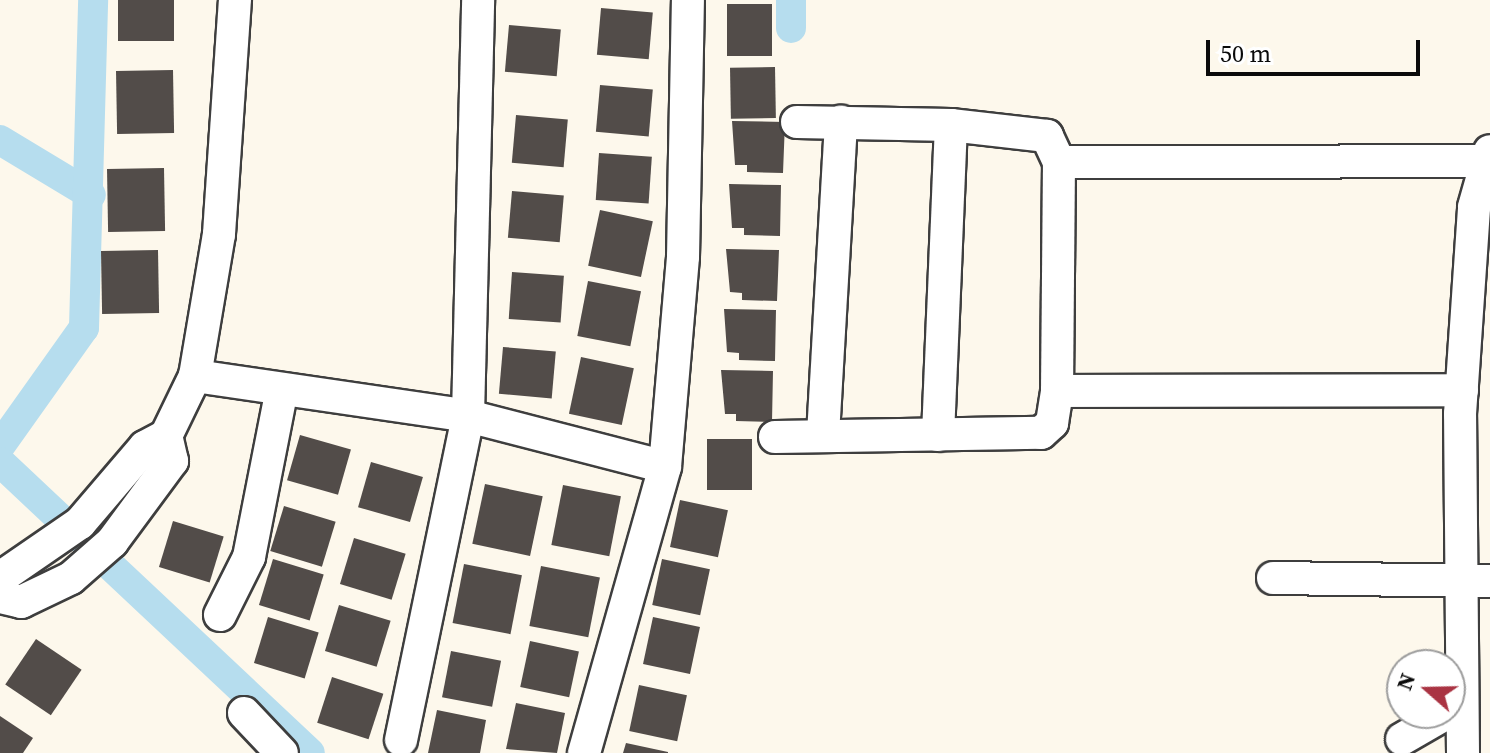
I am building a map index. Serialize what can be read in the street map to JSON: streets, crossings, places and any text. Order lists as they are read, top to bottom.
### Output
{
  "scale_bar": "50 m",
  "north": "left"
}
